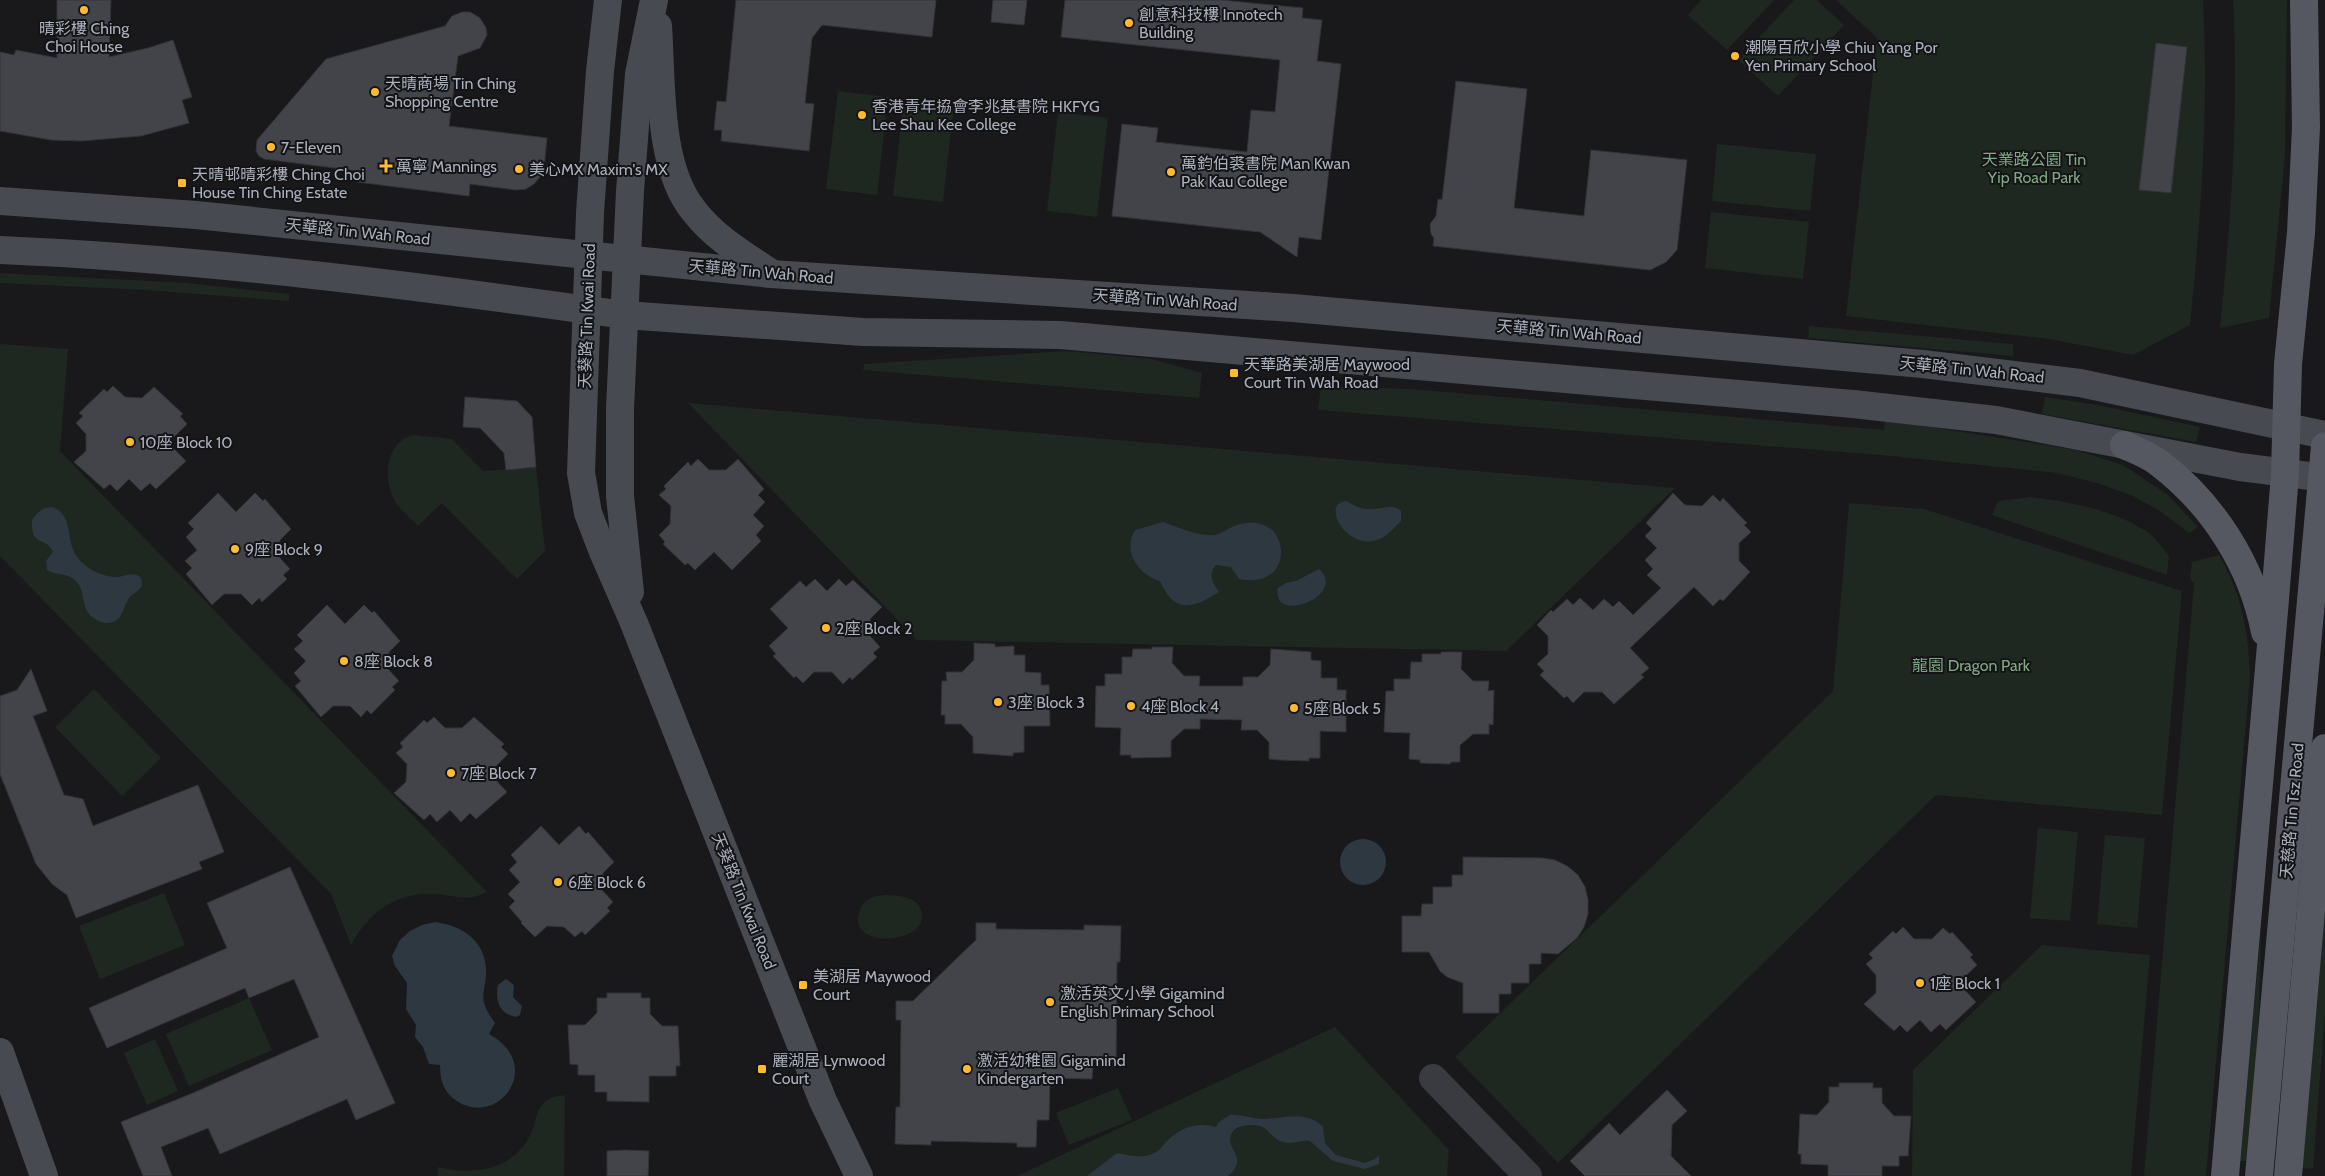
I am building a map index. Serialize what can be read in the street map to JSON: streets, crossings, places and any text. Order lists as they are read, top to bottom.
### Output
{
  "streets": {
    "main road": ["天華路 Tin Wah Road", "天葵路 Tin Kwai Road", "天慈路 Tin Tsz Road"]
  },
  "crossings": [
    ["天華路 Tin Wah Road", "天葵路 Tin Kwai Road"]
  ],
  "parks": ["天業路公園 Tin Yip Road Park", "龍園 Dragon Park"],
  "places": {
    "other": [
      "晴彩樓 Ching Choi House",
      "創意科技樓 Innotech Building",
      "潮陽百欣小學 Chiu Yang Por Yen Primary School",
      "天晴商場 Tin Ching Shopping Centre",
      "香港青年拹會李兆基書院 HKFYG Lee Shau Kee College",
      "7-Eleven",
      "美心MX Maxim's MX",
      "萬鈞伯裘書院 Man Kwan Pak Kau College",
      "10座 Block 10",
      "9座 Block 9",
      "2座 Block 2",
      "8座 Block 8",
      "3座 Block 3",
      "4座 Block 4",
      "5座 Block 5",
      "7座 Block 7",
      "6座 Block 6",
      "1座 Block 1",
      "激活英文小學 Gigamind English Primary School",
      "激活幼稚園 Gigamind Kindergarten"
    ],
    "health": ["萬寧 Mannings"],
    "transit": [
      "天晴邨晴彩樓 Ching Choi House Tin Ching Estate",
      "天華路美湖居 Maywood Court Tin Wah Road",
      "美湖居 Maywood Court",
      "麗湖居 Lynwood Court"
    ]
  }
}
